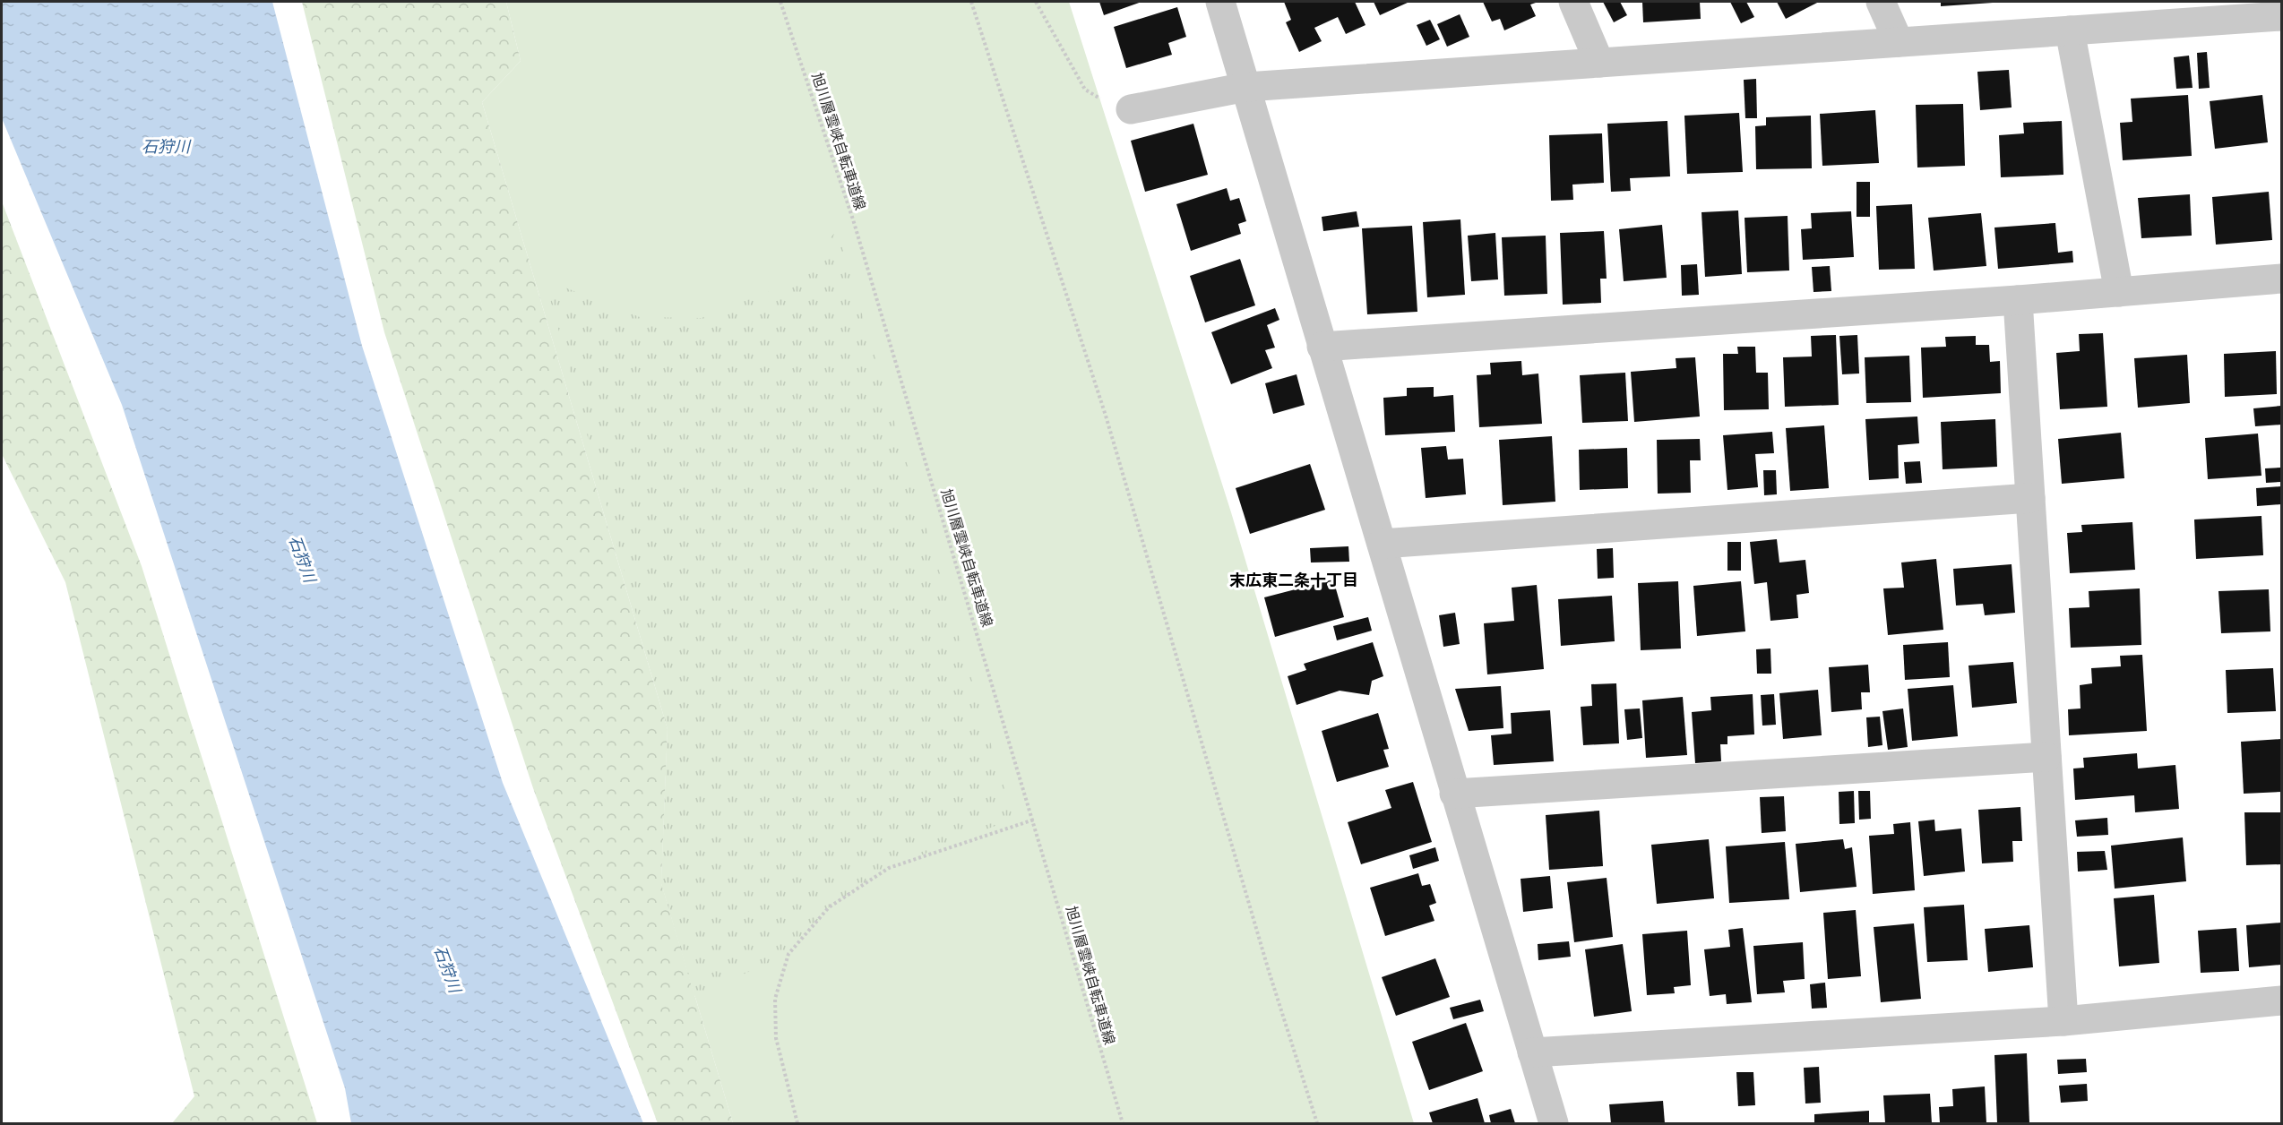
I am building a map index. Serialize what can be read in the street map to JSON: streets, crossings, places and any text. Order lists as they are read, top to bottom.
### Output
{
  "streets": {
    "path": ["旭川層雲峡自転車道線"]
  },
  "districts": ["末広東二条十丁目"],
  "water": ["石狩川"]
}
